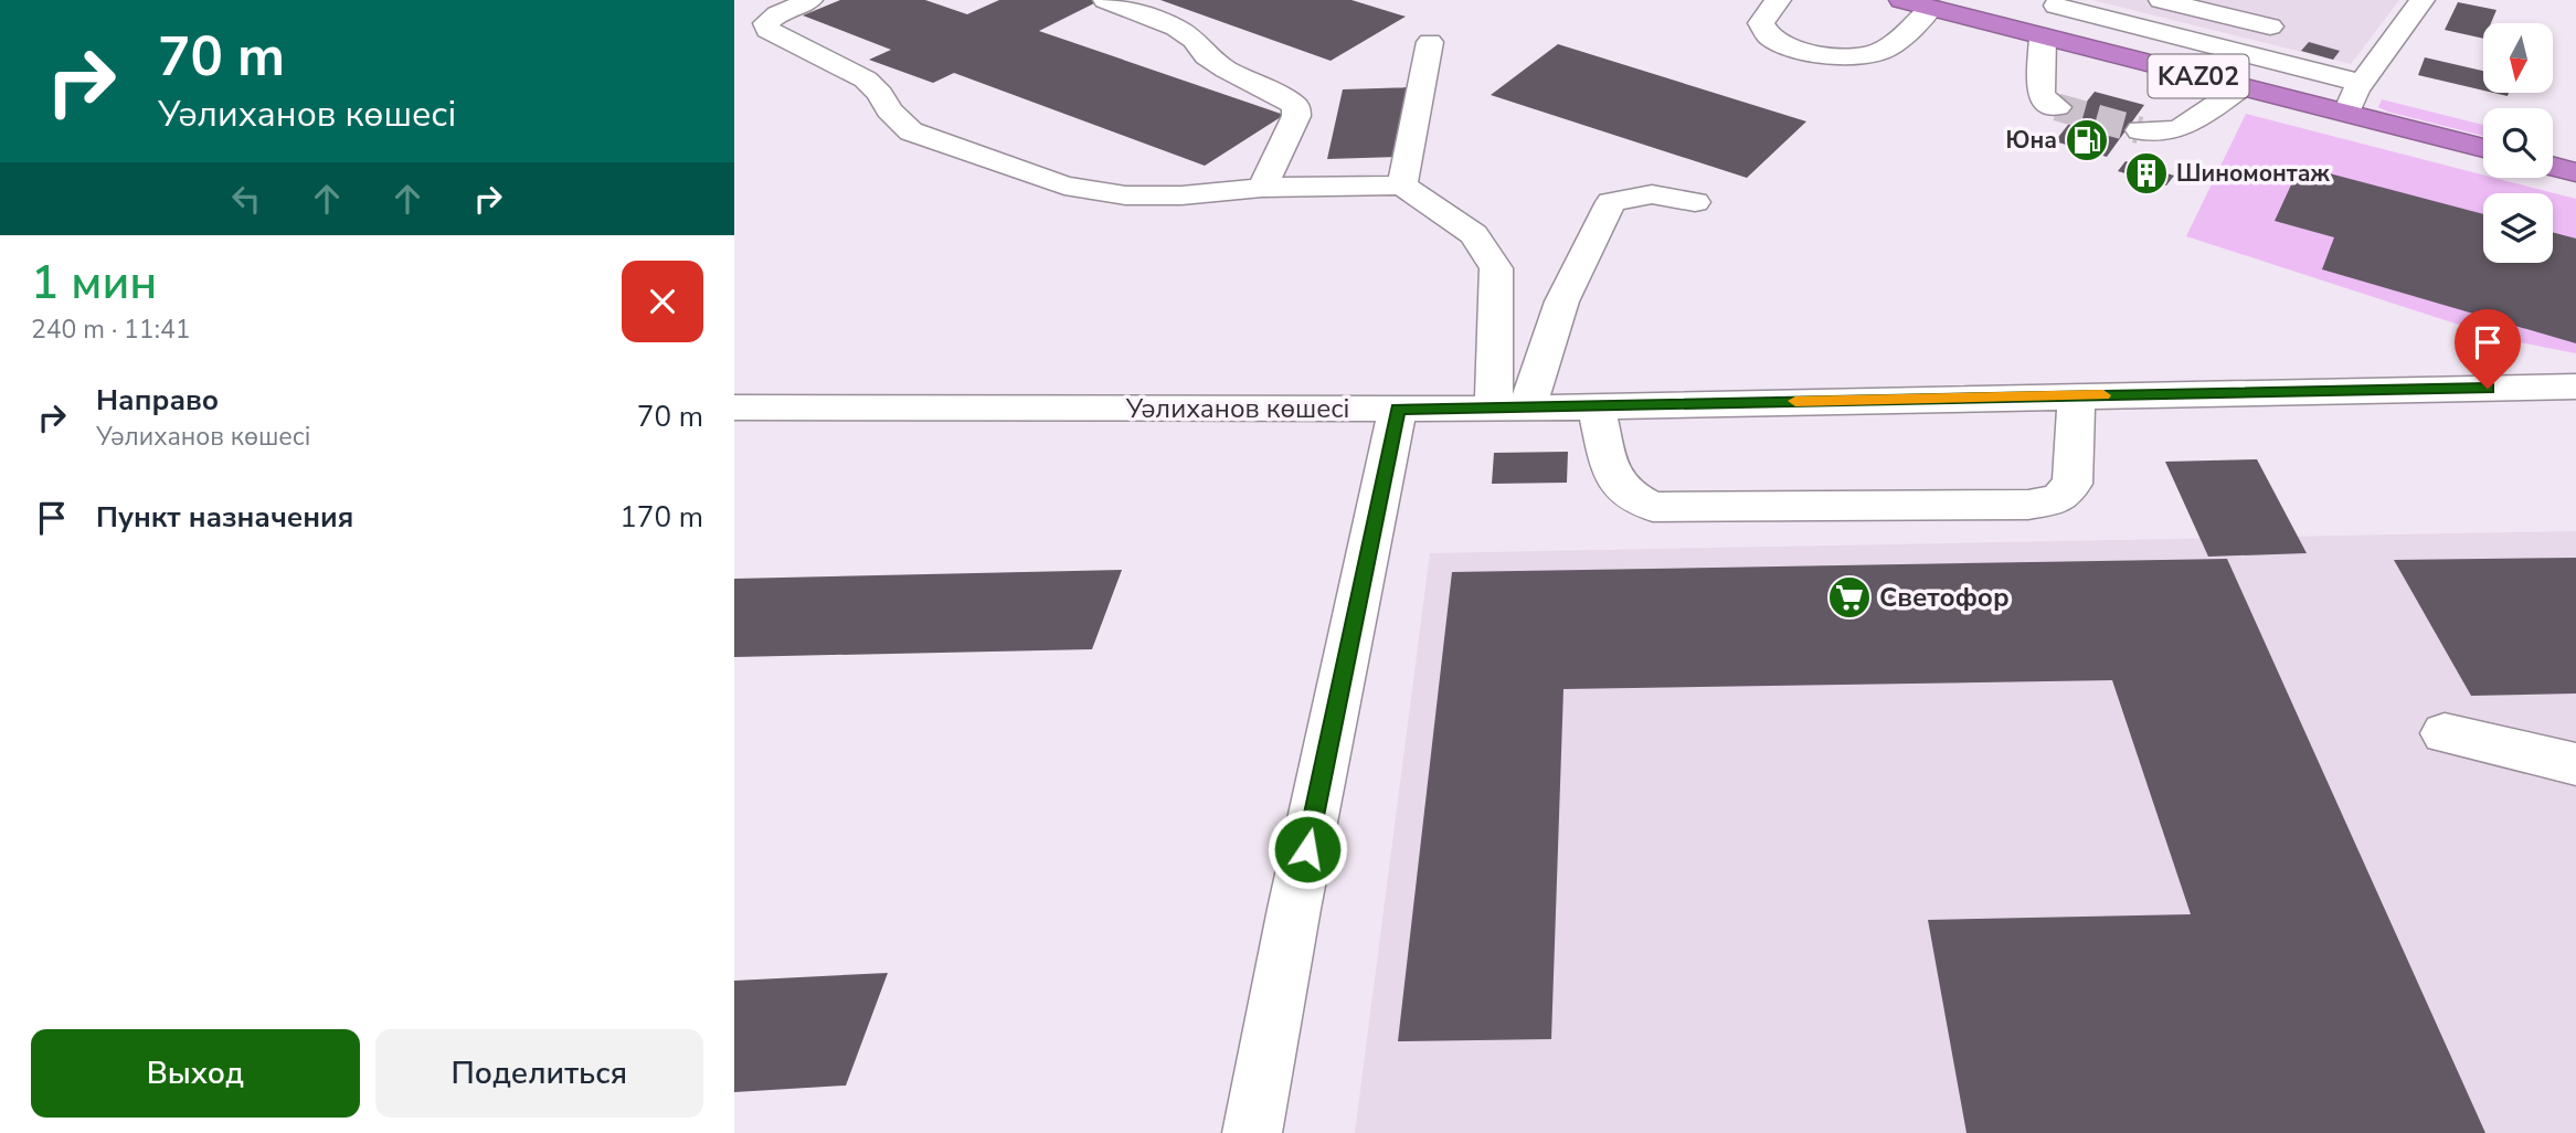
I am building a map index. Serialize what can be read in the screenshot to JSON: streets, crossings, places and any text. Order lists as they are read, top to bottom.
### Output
{
  "streets": {
    "highway": ["KАZ02"],
    "street": ["Уәлиханов көшесі"]
  },
  "places": {
    "fuel station": ["Юна"],
    "building": ["Шиномонтаж"],
    "supermarket": ["Светофор"]
  },
  "north": "bottom",
  "page": {
    "turn": ["70 m", "Уәлиханов көшесі"],
    "heading": ["1 мин", "240 m · 11:41"],
    "list": [
      {
        "name": "Направо",
        "note": "Уәлиханов көшесі",
        "value": "70 m"
      },
      {
        "name": "Пункт назначения",
        "value": "170 m"
      }
    ],
    "buttons": ["Выход", "Поделиться"]
  }
}
